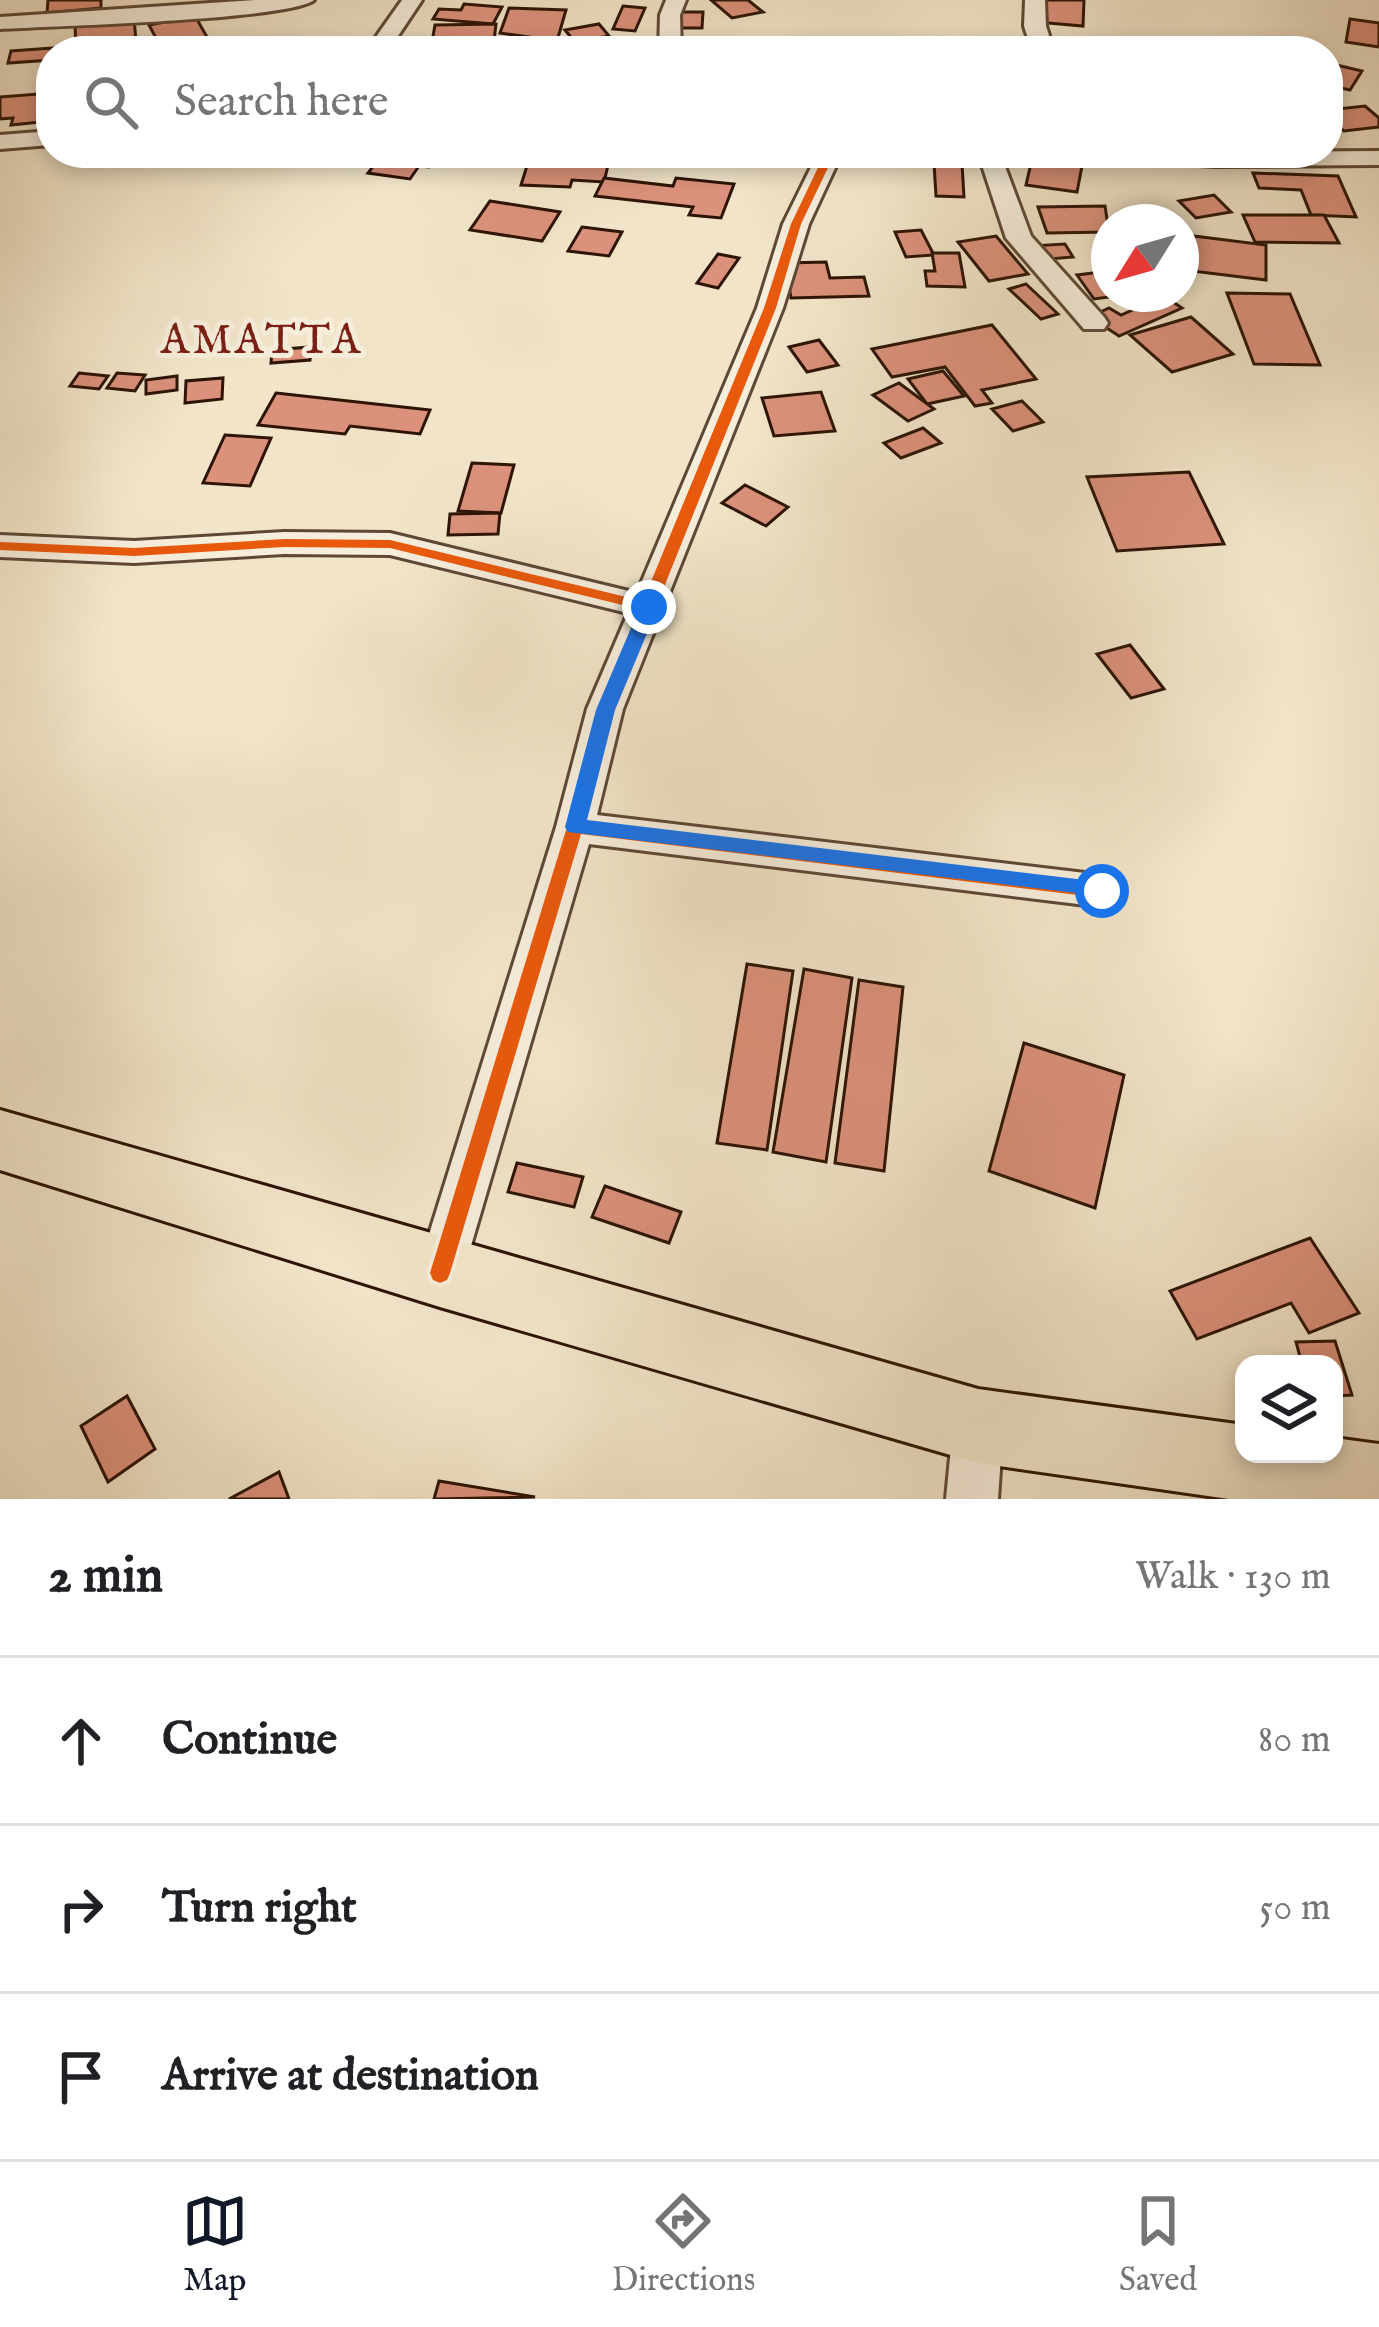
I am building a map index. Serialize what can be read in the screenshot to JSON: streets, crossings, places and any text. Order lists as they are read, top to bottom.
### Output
{
  "districts": ["AMATTA"],
  "north": "bottom left",
  "page": {
    "search": "Search here",
    "heading": ["2 min", "Walk · 130 m"],
    "list": [
      ["Continue", "80 m"],
      ["Turn right", "50 m"],
      "Arrive at destination"
    ],
    "nav": ["Map", "Directions", "Saved"]
  }
}
